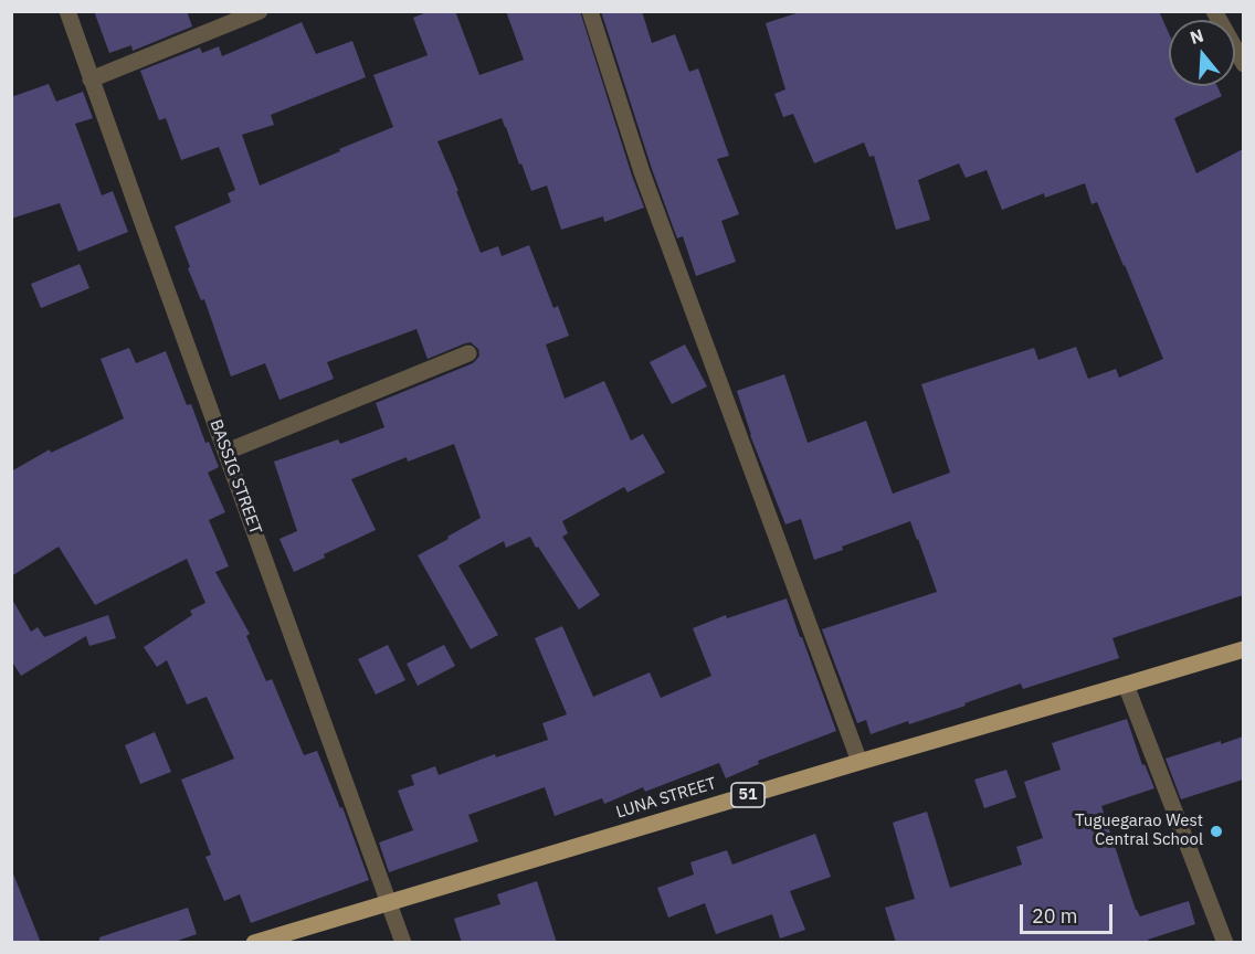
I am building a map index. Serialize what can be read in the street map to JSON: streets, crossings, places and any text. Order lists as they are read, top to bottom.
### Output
{
  "streets": {
    "main road": ["51", "LUNA STREET"],
    "street": ["BASSIG STREET"]
  },
  "crossings": [
    ["BASSIG STREET", "LUNA STREET"]
  ],
  "places": ["Tuguegarao West Central School"],
  "scale_bar": "20 m",
  "north": "top"
}
